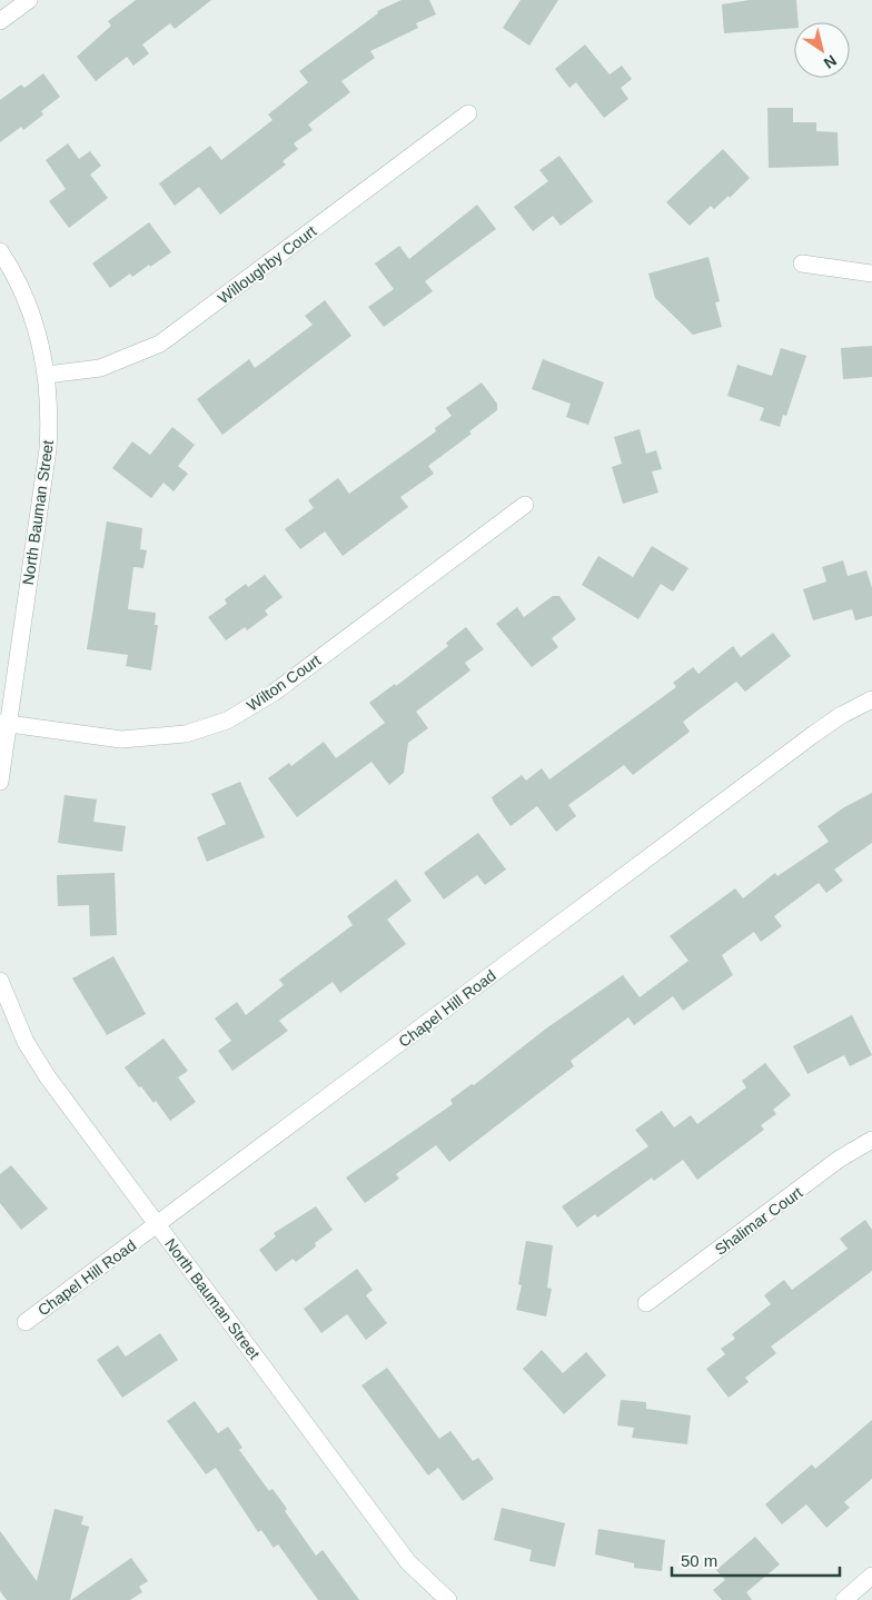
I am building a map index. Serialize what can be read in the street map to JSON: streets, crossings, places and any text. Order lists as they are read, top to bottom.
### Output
{
  "streets": {
    "street": [
      "Willoughby Court",
      "North Bauman Street",
      "Wilton Court",
      "Chapel Hill Road",
      "Shalimar Court"
    ]
  },
  "crossings": [
    ["Willoughby Court", "North Bauman Street"],
    ["North Bauman Street", "Wilton Court"],
    ["North Bauman Street", "Chapel Hill Road"]
  ],
  "scale_bar": "50 m",
  "north": "bottom right"
}
